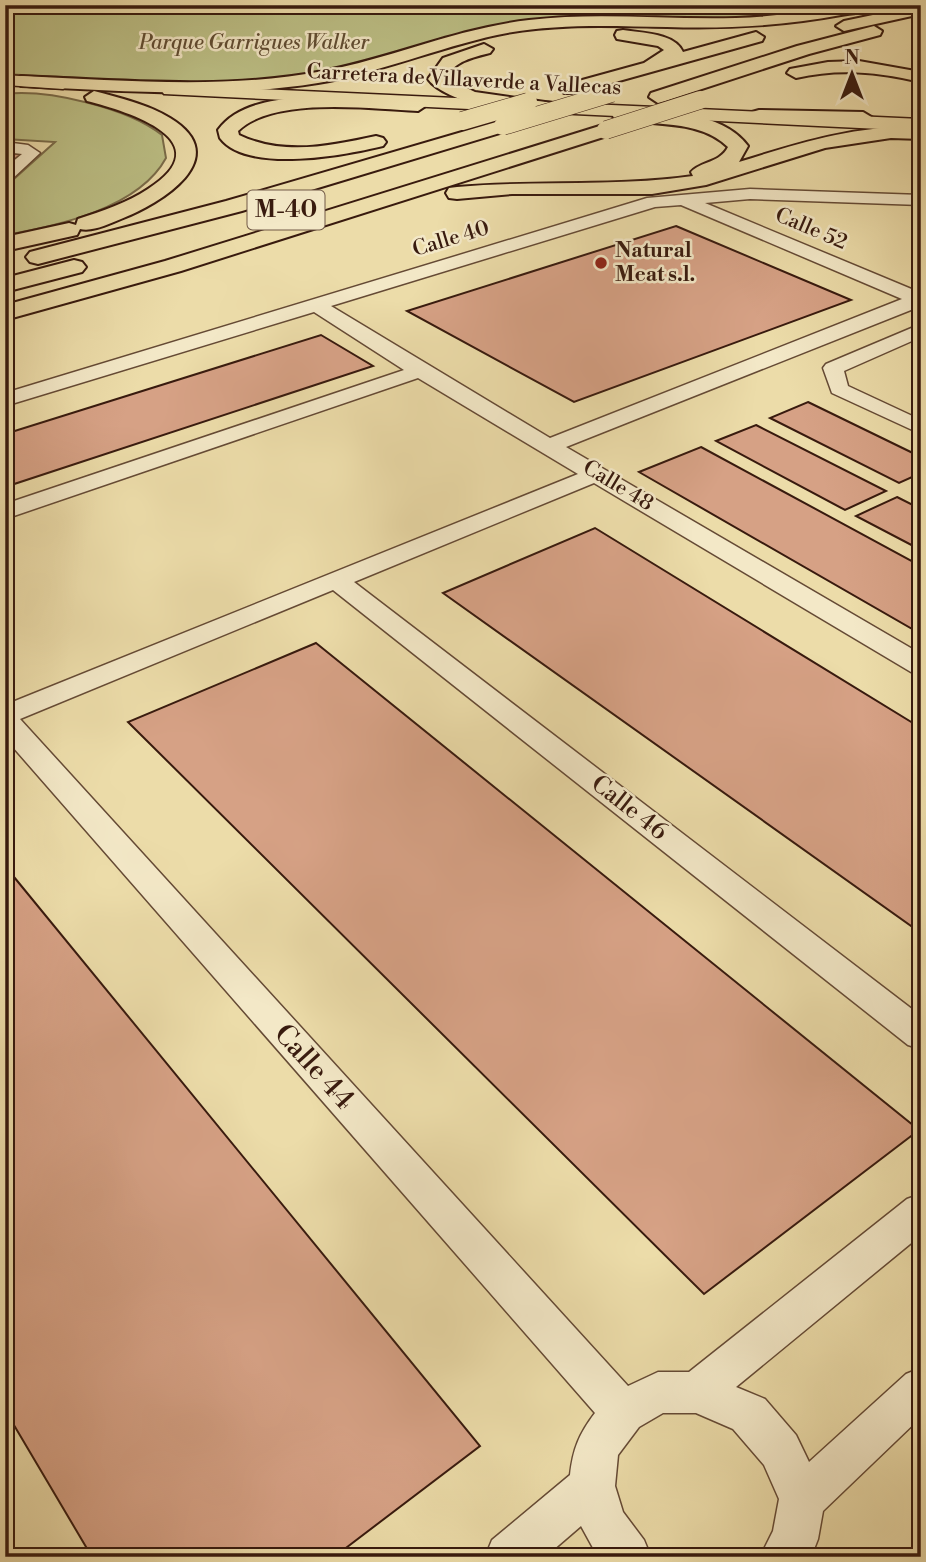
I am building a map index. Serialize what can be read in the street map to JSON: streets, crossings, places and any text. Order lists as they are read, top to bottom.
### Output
{
  "streets": {
    "highway": ["M-40"],
    "main road": ["Carretera de Villaverde a Vallecas"],
    "street": [
      "Calle 52",
      "Calle 40",
      "Calle 48",
      "Calle 46",
      "Calle 44"
    ]
  },
  "crossings": [
    ["Calle 52", "Calle 40"],
    ["Calle 40", "Calle 48"]
  ],
  "parks": ["Parque Garrigues Walker"],
  "places": ["Natural Meat s.l."],
  "north": "top"
}
